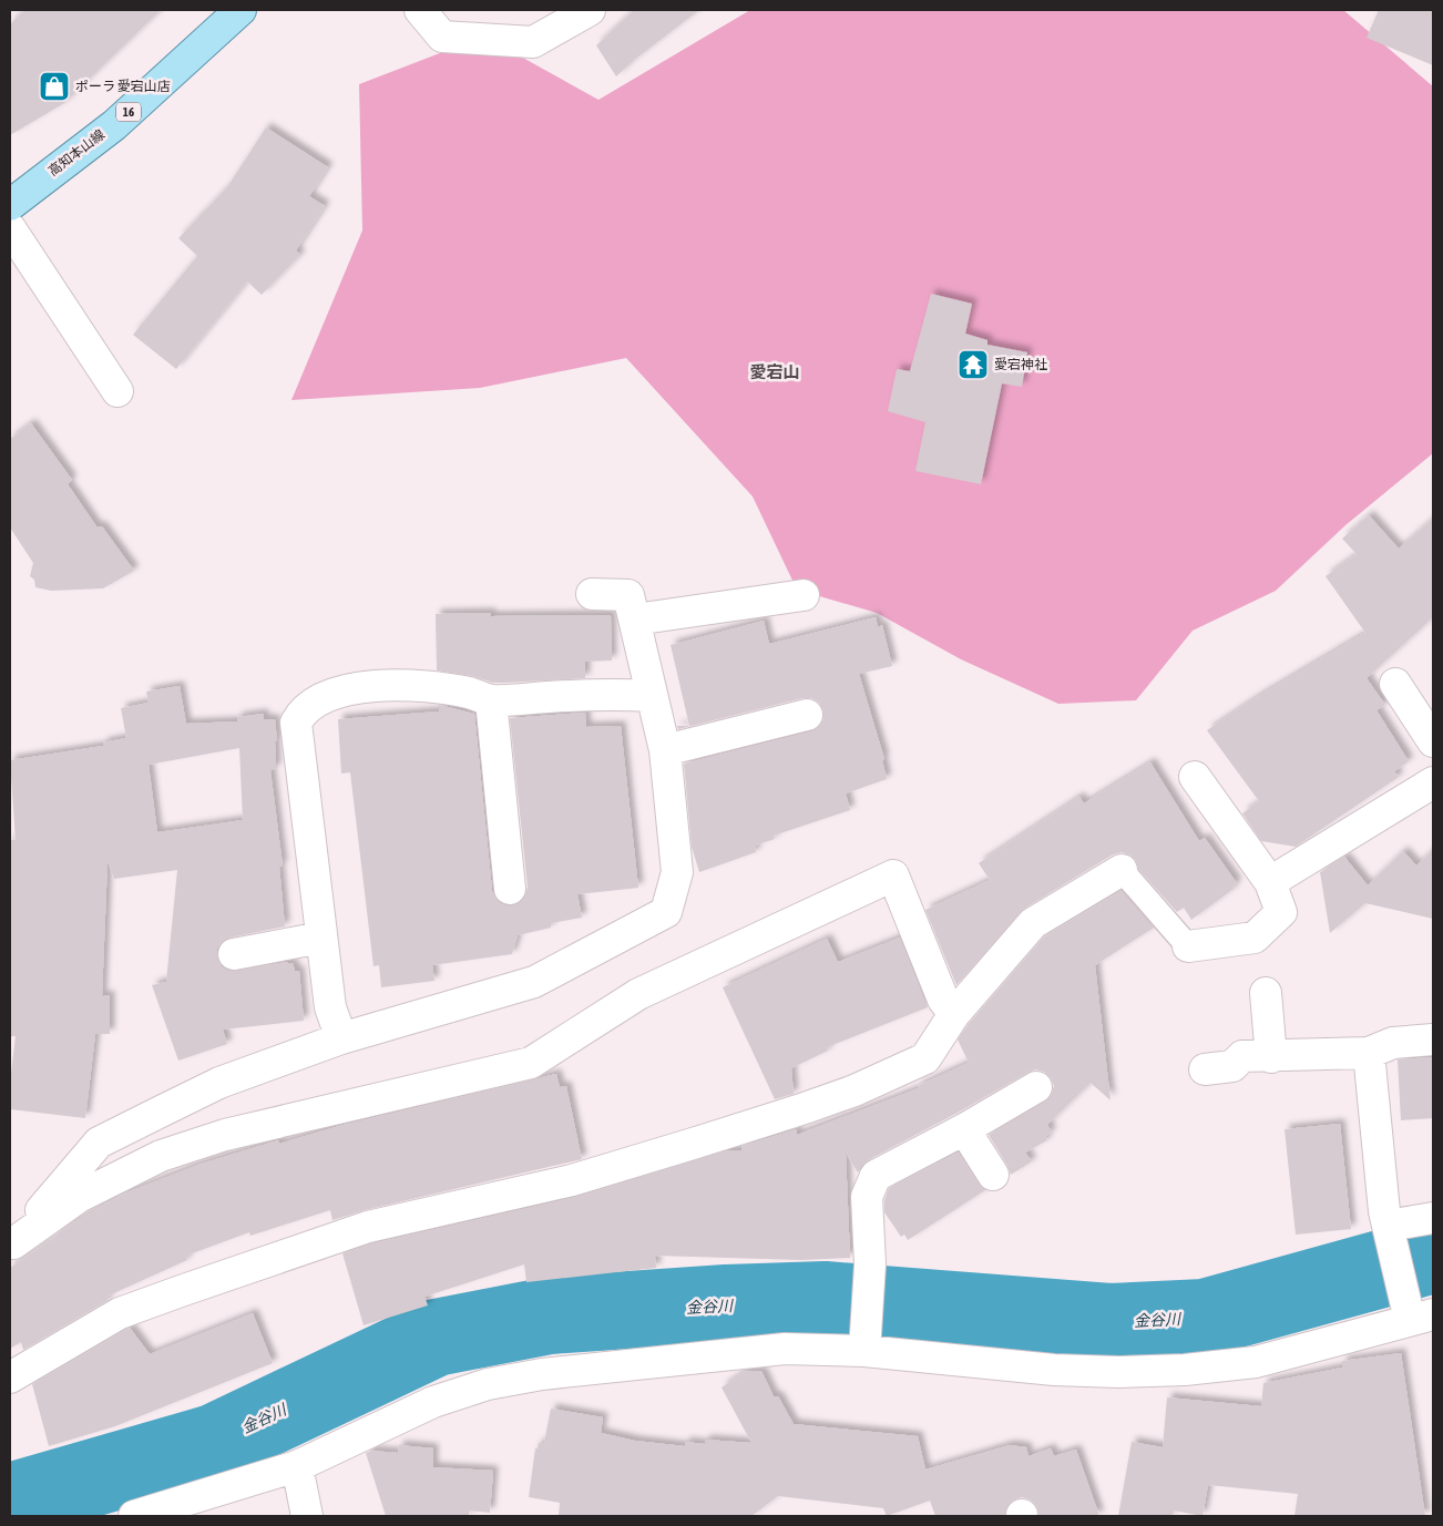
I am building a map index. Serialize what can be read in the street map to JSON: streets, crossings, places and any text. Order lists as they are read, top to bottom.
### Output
{
  "streets": {
    "main road": ["16", "高知本山線"]
  },
  "districts": ["愛宕山"],
  "water": ["金谷川"],
  "places": {
    "shop": ["ポーラ 愛宕山店"],
    "temple": ["愛宕神社"]
  }
}
